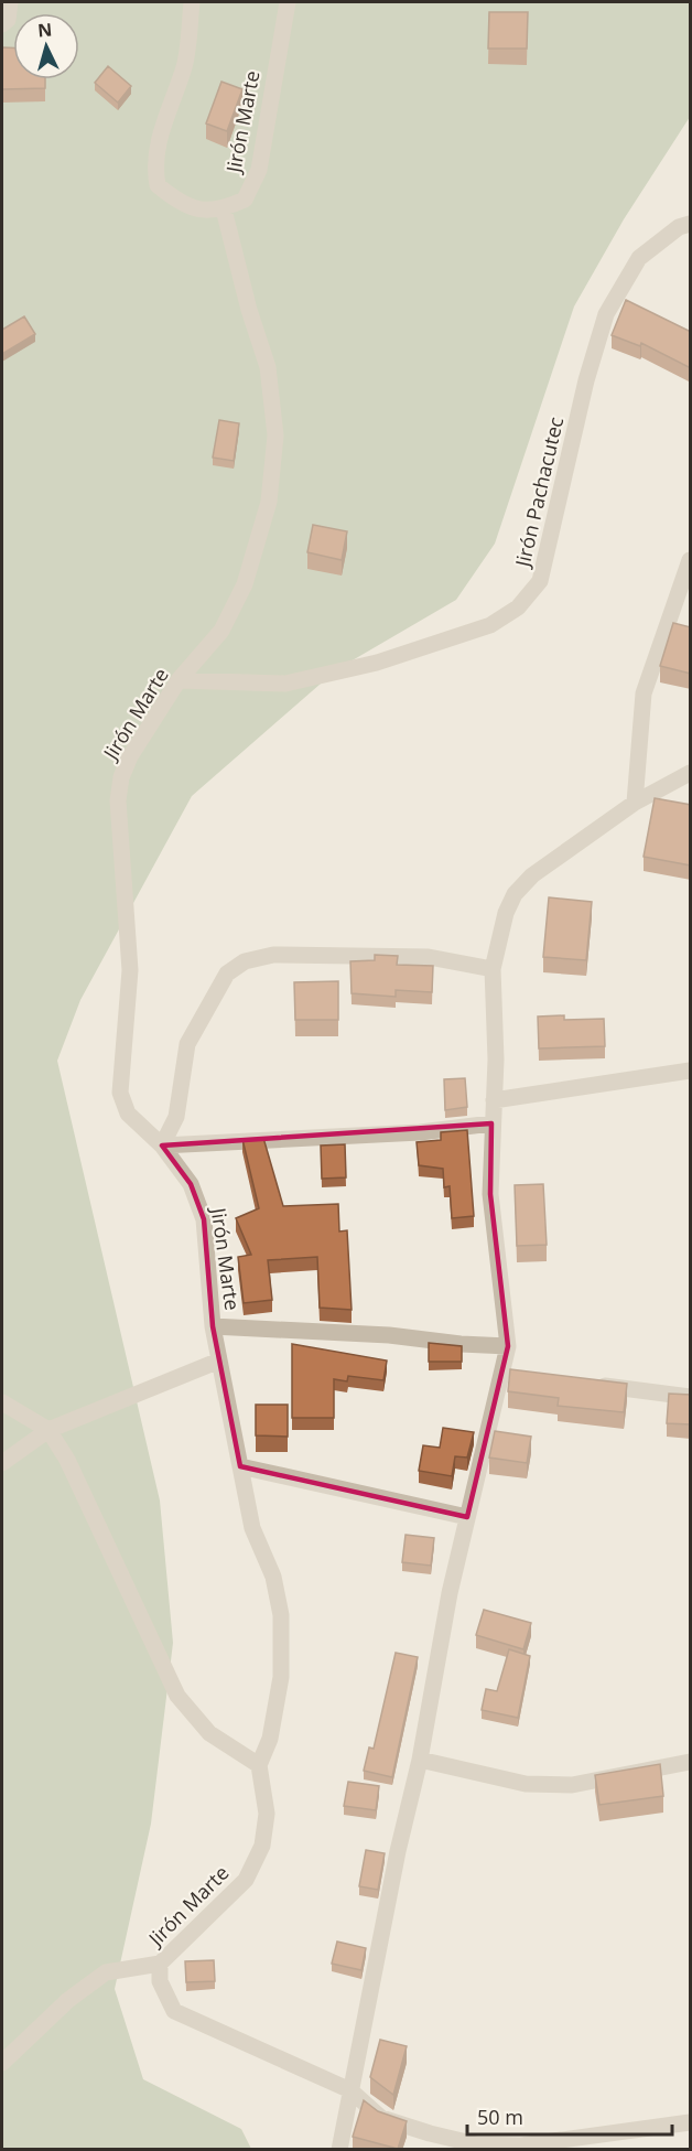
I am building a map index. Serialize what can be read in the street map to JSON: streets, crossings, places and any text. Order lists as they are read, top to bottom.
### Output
{
  "streets": {
    "street": ["Jirón Marte", "Jirón Pachacutec"]
  },
  "crossings": [
    ["Jirón Marte", "Jirón Pachacutec"]
  ],
  "scale_bar": "50 m",
  "north": "top"
}
